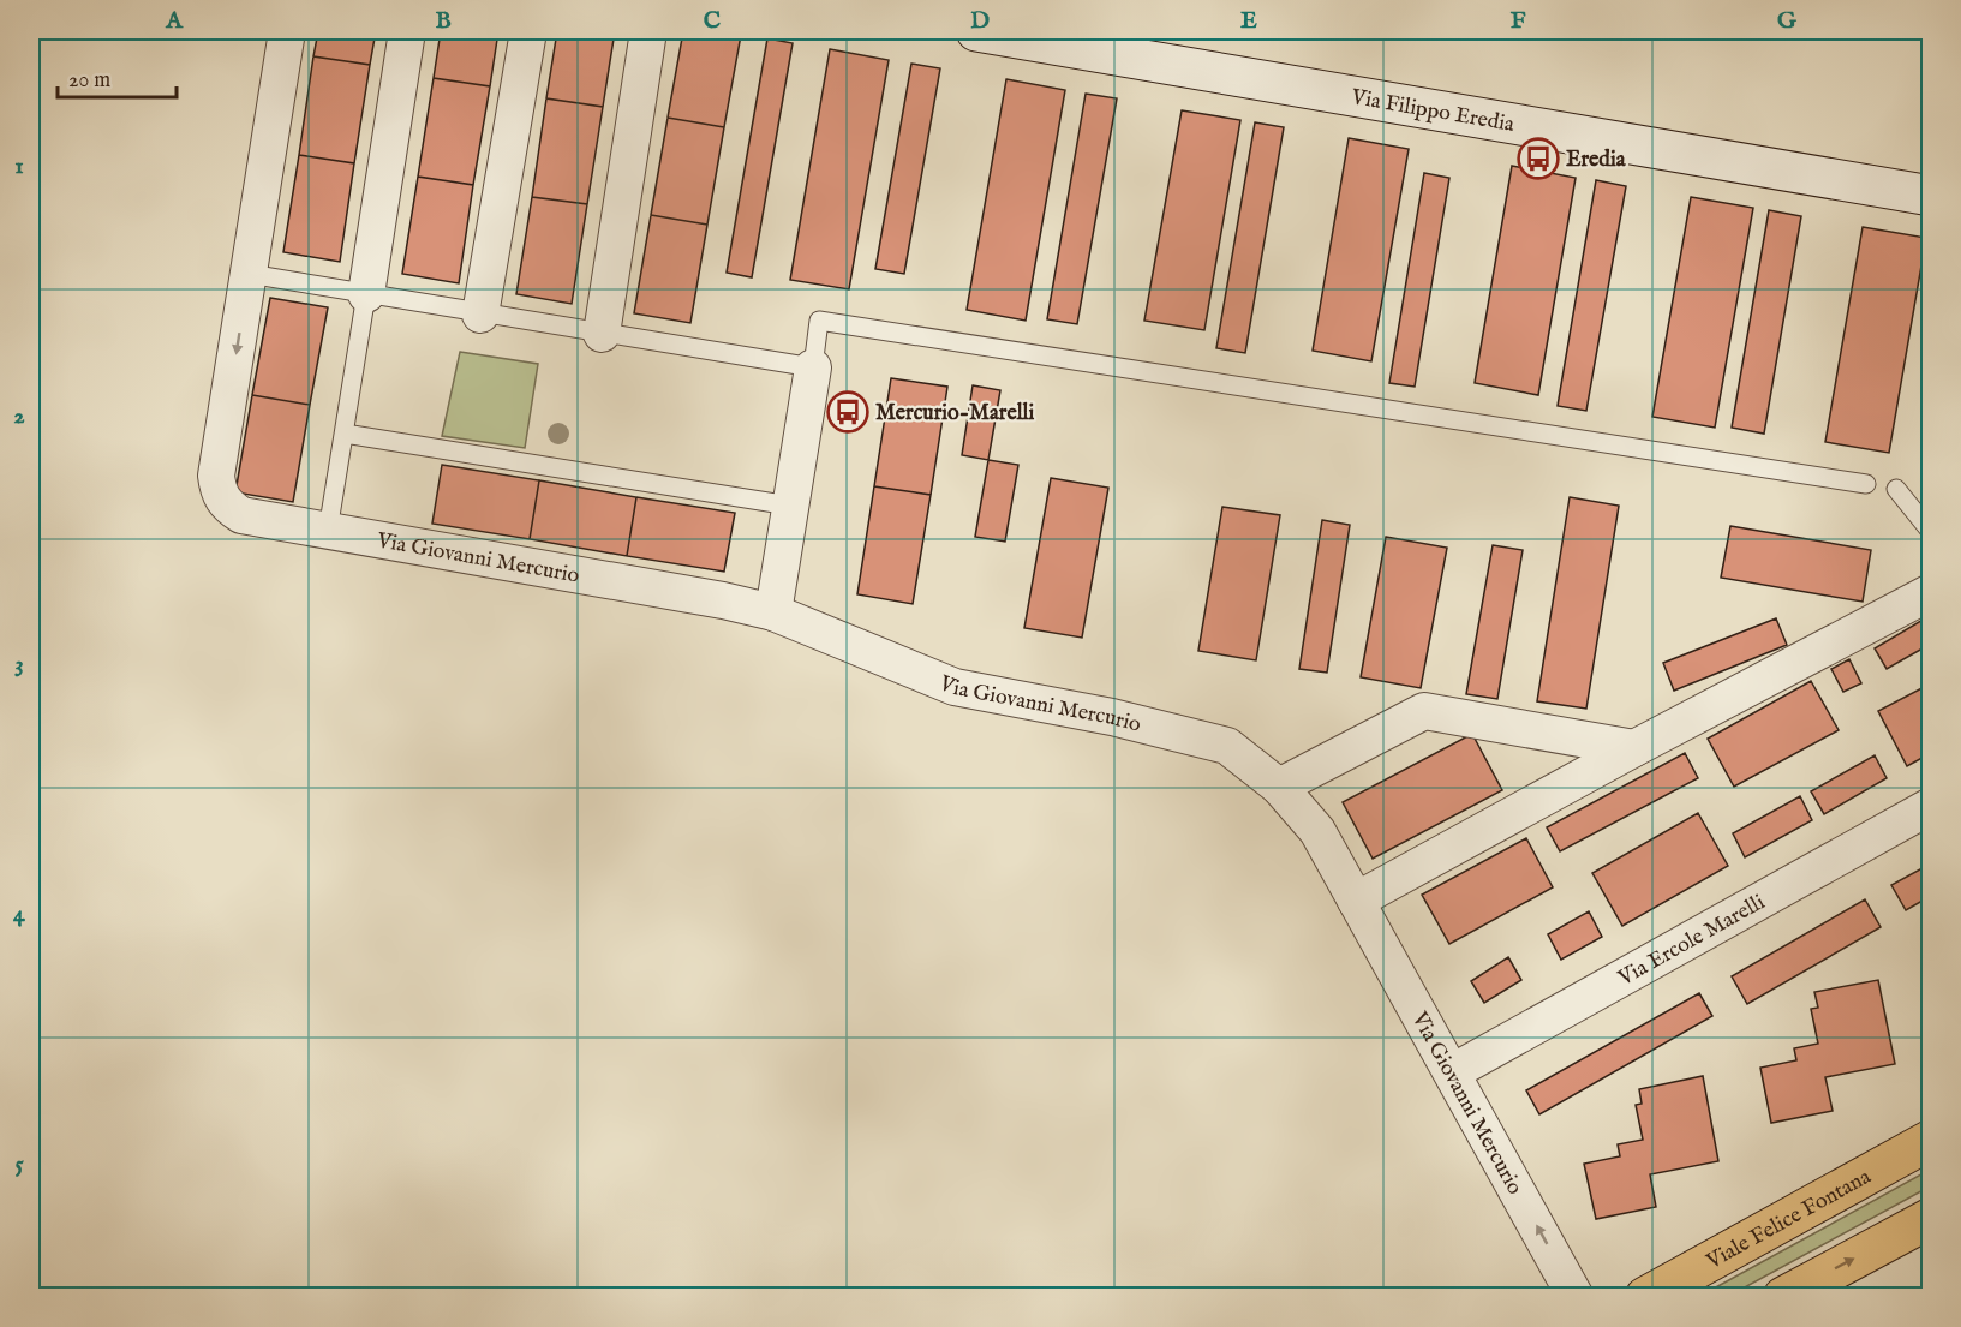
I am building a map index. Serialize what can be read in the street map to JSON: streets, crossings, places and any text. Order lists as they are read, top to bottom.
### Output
{
  "streets": {
    "main road": ["Via Filippo Eredia", "Viale Felice Fontana"],
    "street": ["Via Giovanni Mercurio", "Via Ercole Marelli"]
  },
  "crossings": [
    ["Via Giovanni Mercurio", "Via Ercole Marelli"]
  ],
  "places": {
    "bus stop": ["Eredia", "Mercurio-Marelli"]
  },
  "scale_bar": "20 m",
  "grid": {
    "columns": [
      "A",
      "B",
      "C",
      "D",
      "E",
      "F",
      "G"
    ],
    "rows": [
      "1",
      "2",
      "3",
      "4",
      "5"
    ]
  }
}
